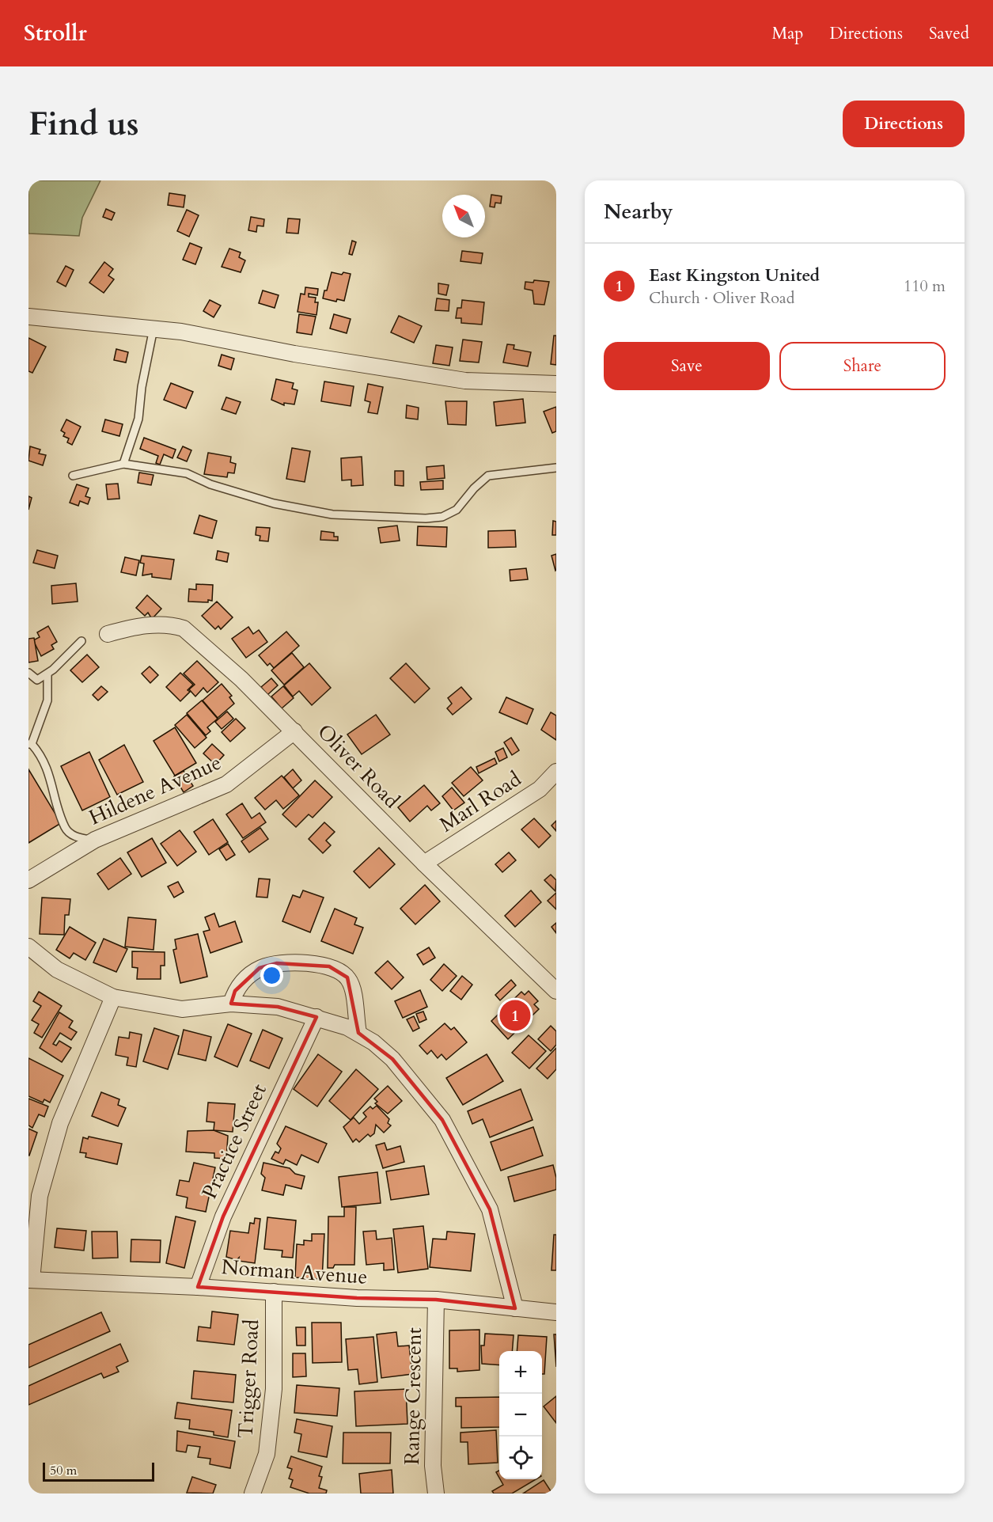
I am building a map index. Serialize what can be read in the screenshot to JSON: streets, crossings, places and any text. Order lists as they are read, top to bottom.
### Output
{
  "streets": {
    "street": [
      "Oliver Road",
      "Hildene Avenue",
      "Marl Road",
      "Practice Street",
      "Norman Avenue",
      "Trigger Road",
      "Range Crescent"
    ]
  },
  "crossings": [
    ["Oliver Road", "Hildene Avenue"],
    ["Oliver Road", "Marl Road"],
    ["Practice Street", "Norman Avenue"],
    ["Norman Avenue", "Trigger Road"],
    ["Norman Avenue", "Range Crescent"]
  ],
  "scale_bar": "50 m",
  "north": "top left",
  "page": {
    "header": "Strollr",
    "nav": ["Map", "Directions", "Saved"],
    "buttons": [
      "Directions",
      ["Save", "Share"]
    ],
    "title": "Find us",
    "heading": "Nearby",
    "list": [
      {
        "mark": "1",
        "name": "East Kingston United",
        "note": "Church · Oliver Road",
        "value": "110 m"
      }
    ],
    "pins": "1",
    "map_buttons": ["+", "−"],
    "scale": "50 m"
  }
}
